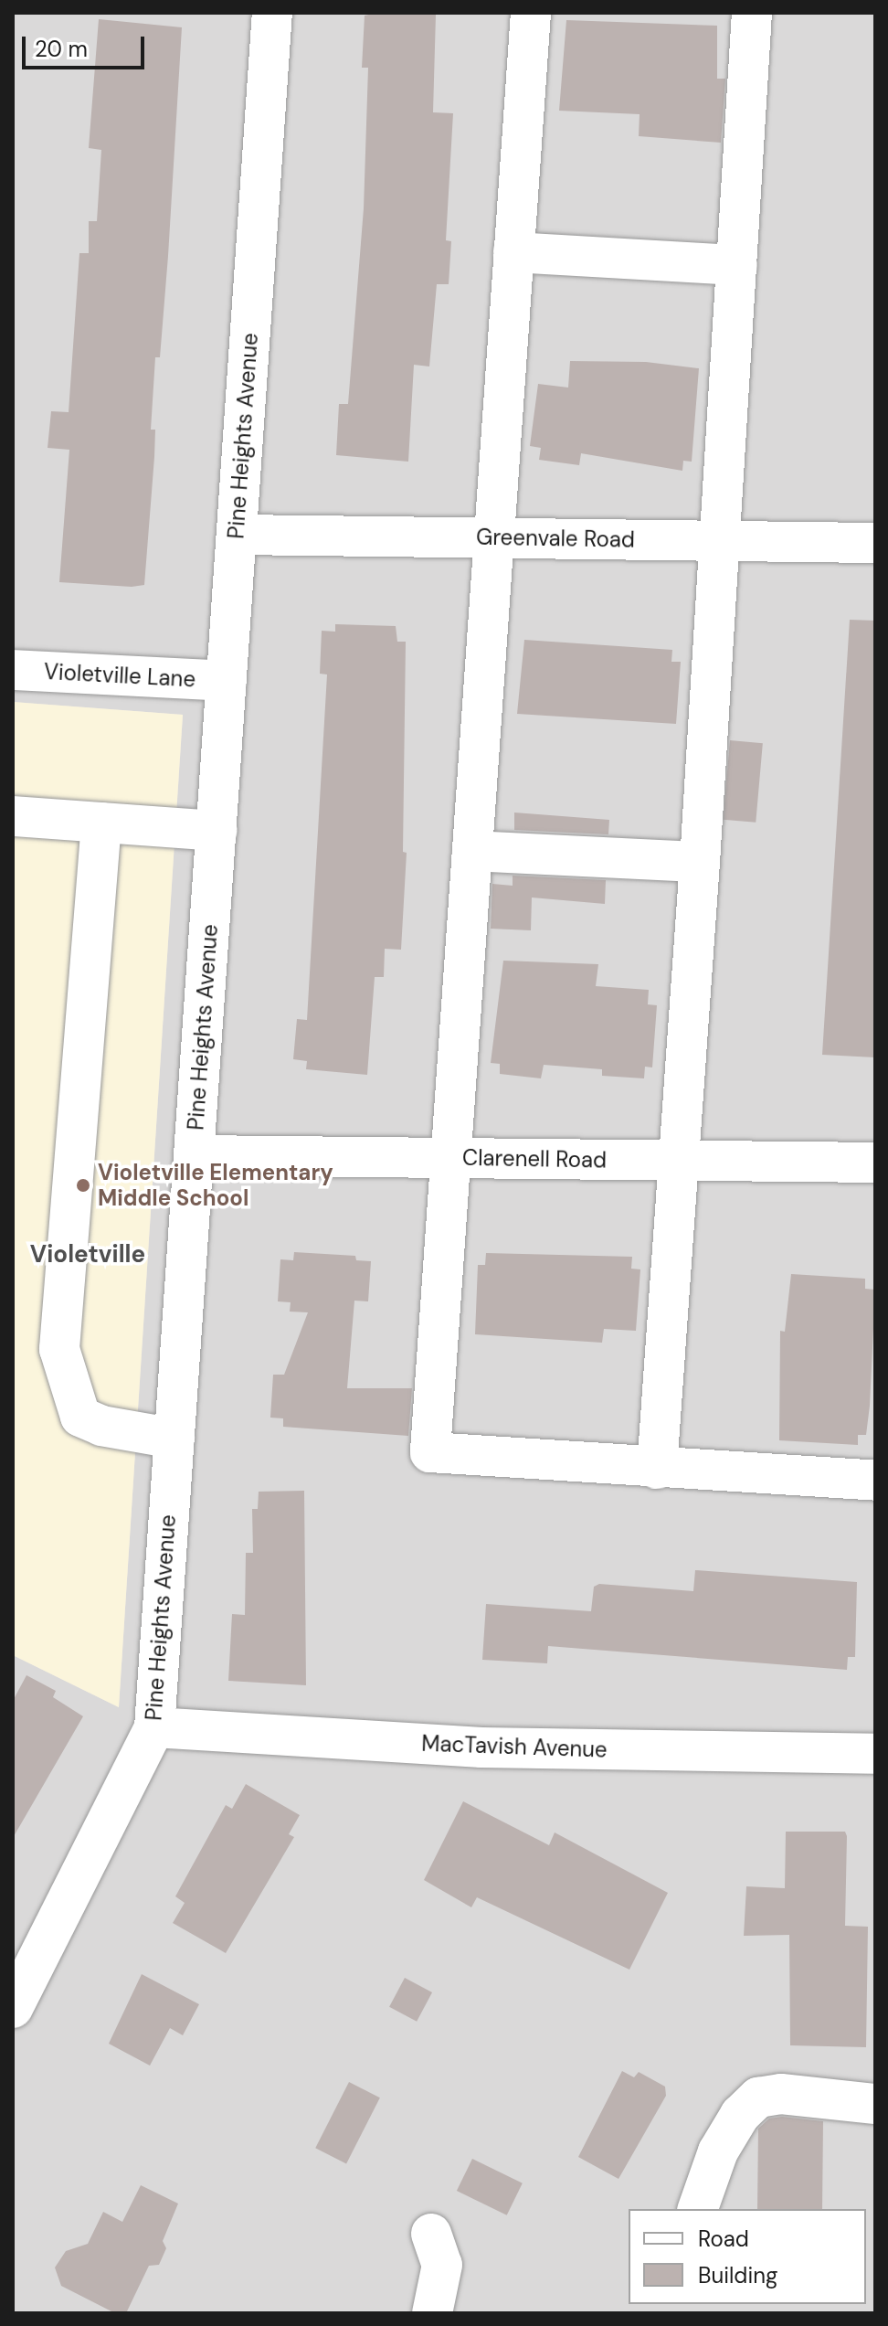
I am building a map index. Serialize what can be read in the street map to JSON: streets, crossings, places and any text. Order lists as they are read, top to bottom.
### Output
{
  "streets": {
    "street": [
      "Pine Heights Avenue",
      "Greenvale Road",
      "Violetville Lane",
      "Clarenell Road",
      "MacTavish Avenue"
    ]
  },
  "crossings": [
    ["Pine Heights Avenue", "Greenvale Road"],
    ["Pine Heights Avenue", "Violetville Lane"],
    ["Pine Heights Avenue", "Clarenell Road"],
    ["Pine Heights Avenue", "MacTavish Avenue"]
  ],
  "districts": ["Violetville"],
  "places": ["Violetville Elementary Middle School"],
  "legend": ["Road", "Building"],
  "scale_bar": "20 m"
}
